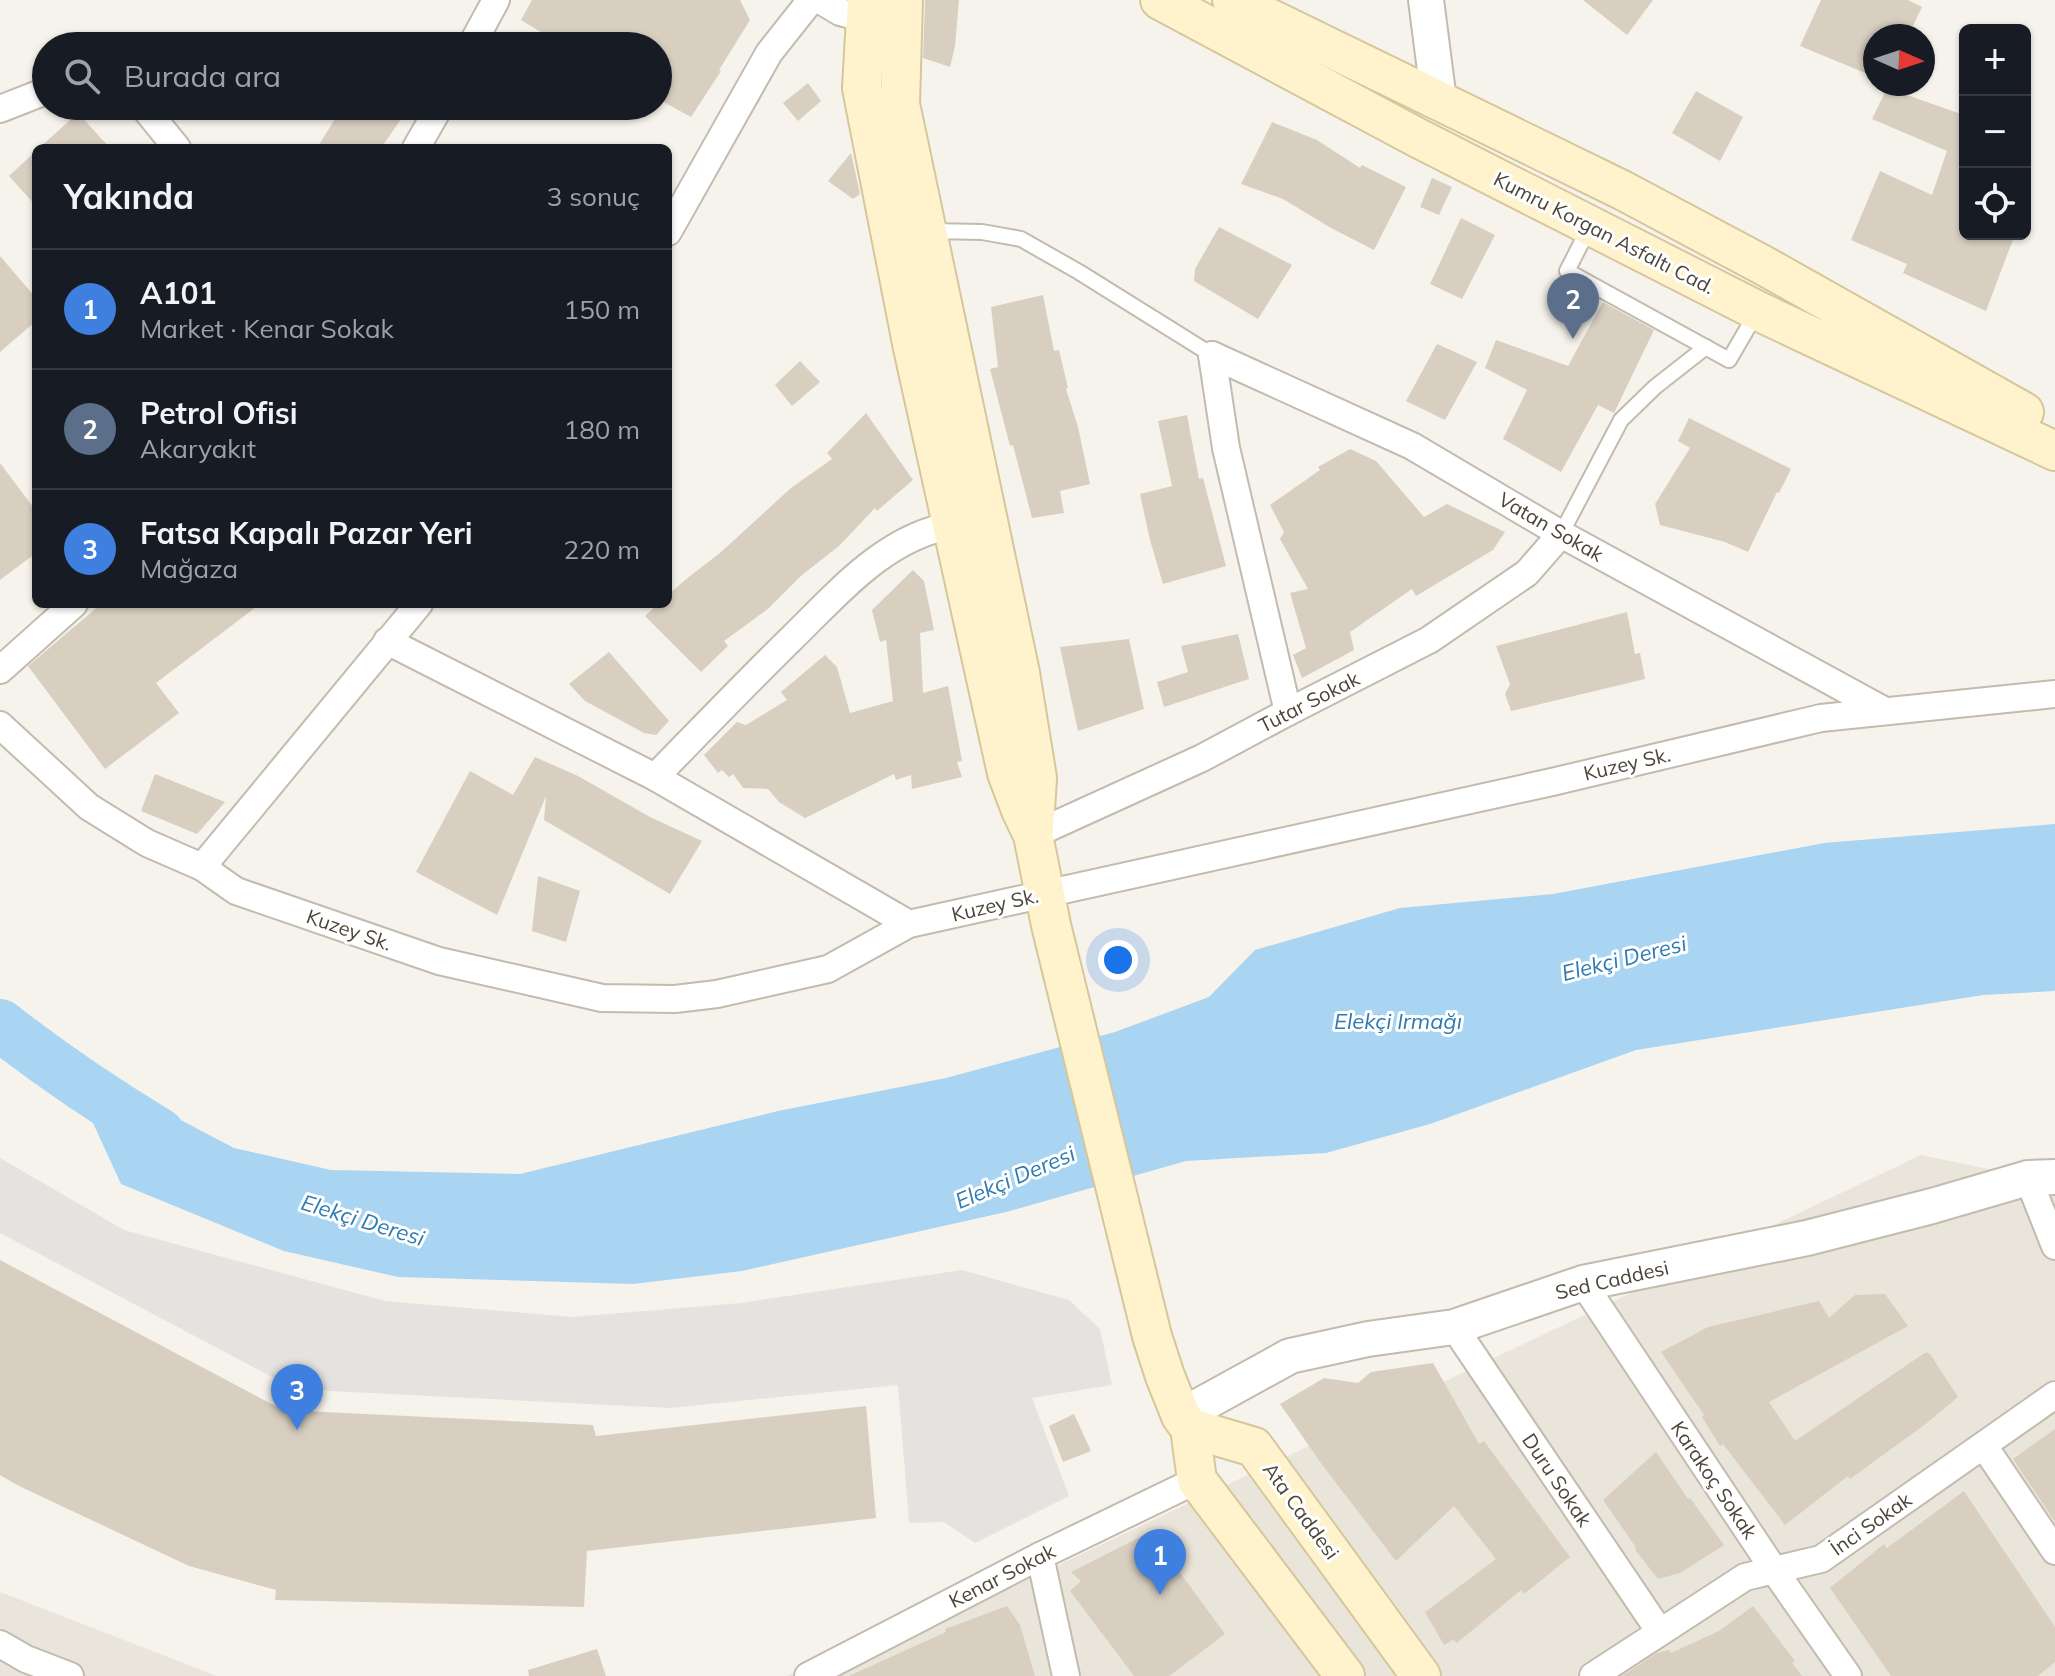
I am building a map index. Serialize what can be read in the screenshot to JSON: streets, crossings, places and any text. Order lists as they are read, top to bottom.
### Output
{
  "streets": {
    "main road": ["Kumru Korgan Asfaltı Cad.", "Ata Caddesi"],
    "street": [
      "Vatan Sokak",
      "Tutar Sokak",
      "Kuzey Sk.",
      "Sed Caddesi",
      "Duru Sokak",
      "Karakoç Sokak",
      "İnci Sokak",
      "Kenar Sokak"
    ]
  },
  "crossings": [
    ["Vatan Sokak", "Tutar Sokak"],
    ["Vatan Sokak", "Kuzey Sk."],
    ["Sed Caddesi", "Duru Sokak"],
    ["Sed Caddesi", "Karakoç Sokak"],
    ["Sed Caddesi", "Ata Caddesi"],
    ["Duru Sokak", "İnci Sokak"],
    ["Karakoç Sokak", "İnci Sokak"]
  ],
  "water": ["Elekçi Deresi", "Elekçi Irmağı"],
  "north": "right",
  "page": {
    "map_buttons": ["+", "−"],
    "search": "Burada ara",
    "heading": ["Yakında", "3 sonuç"],
    "list": [
      {
        "mark": "1",
        "name": "A101",
        "note": "Market · Kenar Sokak",
        "value": "150 m"
      },
      {
        "mark": "2",
        "name": "Petrol Ofisi",
        "note": "Akaryakıt",
        "value": "180 m"
      },
      {
        "mark": "3",
        "name": "Fatsa Kapalı Pazar Yeri",
        "note": "Mağaza",
        "value": "220 m"
      }
    ],
    "pins": ["2", "3", "1"]
  }
}
